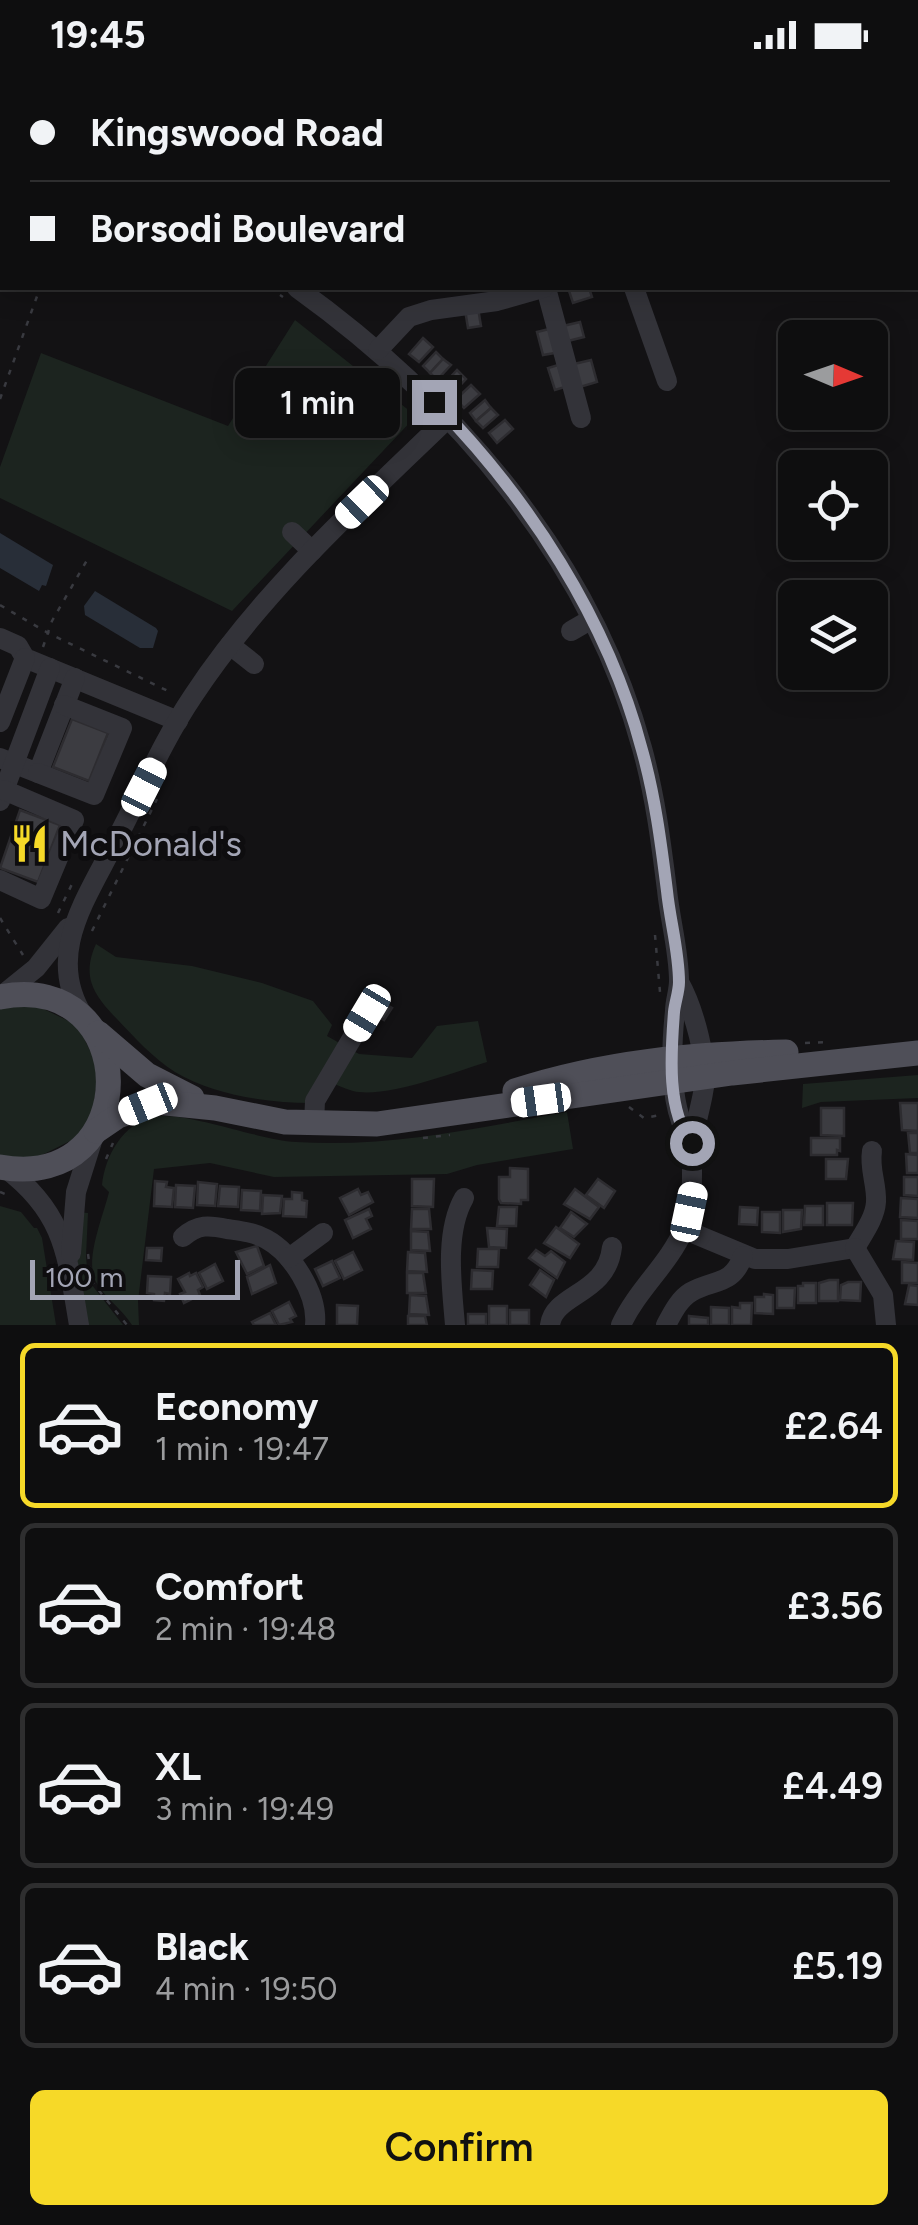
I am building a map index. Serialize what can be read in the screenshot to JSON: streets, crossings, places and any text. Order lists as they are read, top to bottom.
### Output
{
  "places": {
    "restaurant": ["McDonald's"]
  },
  "scale_bar": "100 m",
  "north": "right",
  "page": {
    "status": "19:45",
    "banner": ["Kingswood Road", "Borsodi Boulevard"],
    "bubble": "1 min",
    "scale": "100 m",
    "list": [
      {
        "name": "Economy",
        "note": "1 min · 19:47",
        "value": "£2.64"
      },
      {
        "name": "Comfort",
        "note": "2 min · 19:48",
        "value": "£3.56"
      },
      {
        "name": "XL",
        "note": "3 min · 19:49",
        "value": "£4.49"
      },
      {
        "name": "Black",
        "note": "4 min · 19:50",
        "value": "£5.19"
      }
    ],
    "buttons": "Confirm"
  }
}
